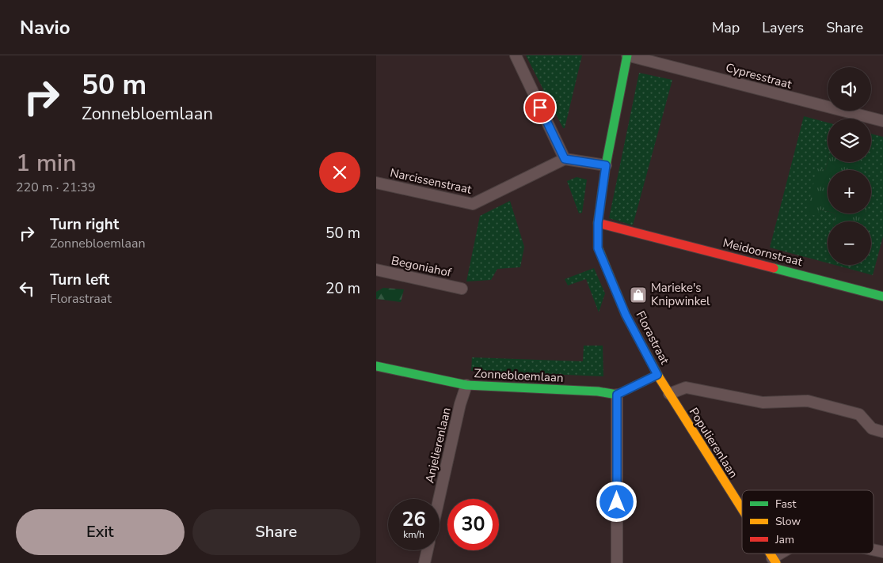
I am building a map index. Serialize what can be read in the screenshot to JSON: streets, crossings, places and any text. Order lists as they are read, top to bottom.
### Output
{
  "streets": {
    "street": [
      "Cypresstraat",
      "Narcissenstraat",
      "Meidoornstraat",
      "Begoniahof",
      "Florastraat",
      "Zonnebloemlaan",
      "Populierenlaan",
      "Anjelierenlaan"
    ]
  },
  "crossings": [
    ["Cypresstraat", "Florastraat"],
    ["Meidoornstraat", "Florastraat"],
    ["Florastraat", "Populierenlaan"],
    ["Zonnebloemlaan", "Anjelierenlaan"]
  ],
  "places": {
    "shop": ["Marieke's Knipwinkel"]
  },
  "legend": ["Fast", "Slow", "Jam"],
  "page": {
    "header": "Navio",
    "nav": ["Map", "Layers", "Share"],
    "turn": ["50 m", "Zonnebloemlaan"],
    "map_buttons": ["+", "−"],
    "heading": ["1 min", "220 m · 21:39"],
    "list": [
      {
        "name": "Turn right",
        "note": "Zonnebloemlaan",
        "value": "50 m"
      },
      {
        "name": "Turn left",
        "note": "Florastraat",
        "value": "20 m"
      }
    ],
    "speed": "26 km/h",
    "limit": "30",
    "buttons": ["Exit", "Share"]
  }
}
